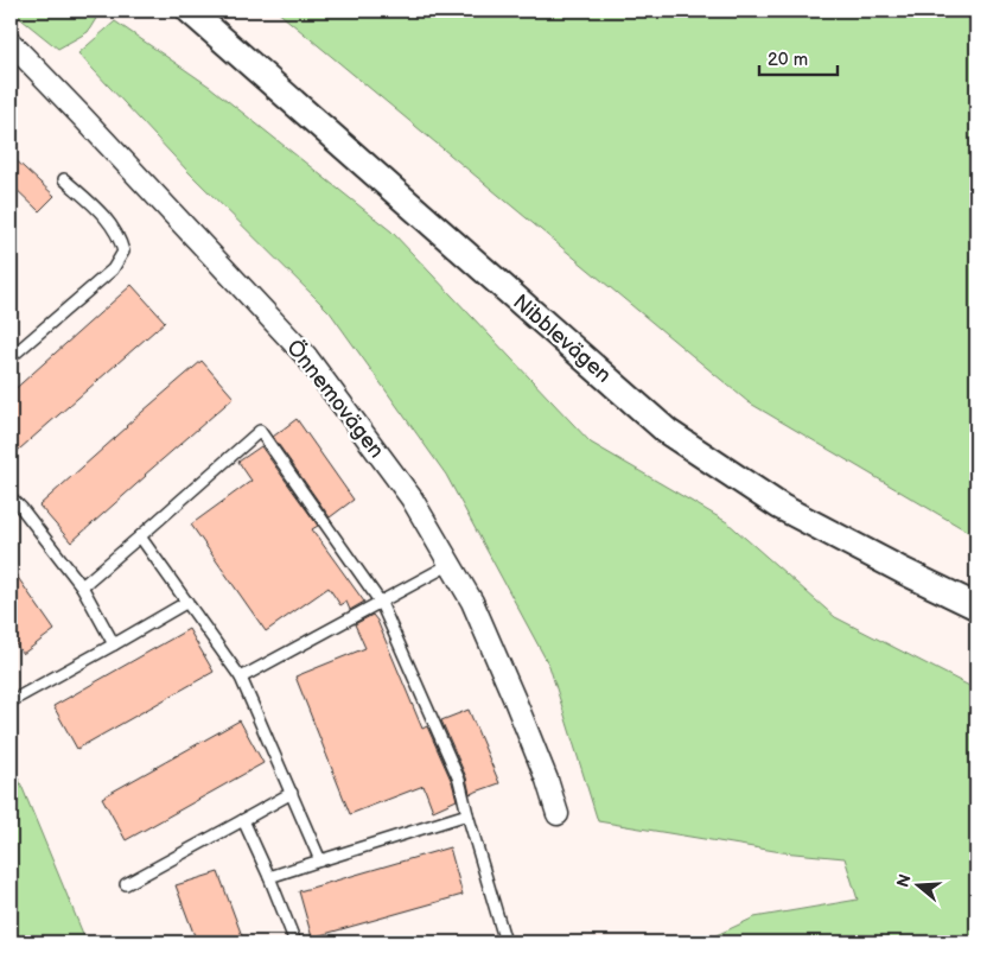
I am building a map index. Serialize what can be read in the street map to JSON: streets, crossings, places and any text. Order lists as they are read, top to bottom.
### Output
{
  "streets": {
    "street": ["Nibblevägen", "Önnemovägen"]
  },
  "scale_bar": "20 m",
  "north": "left"
}
